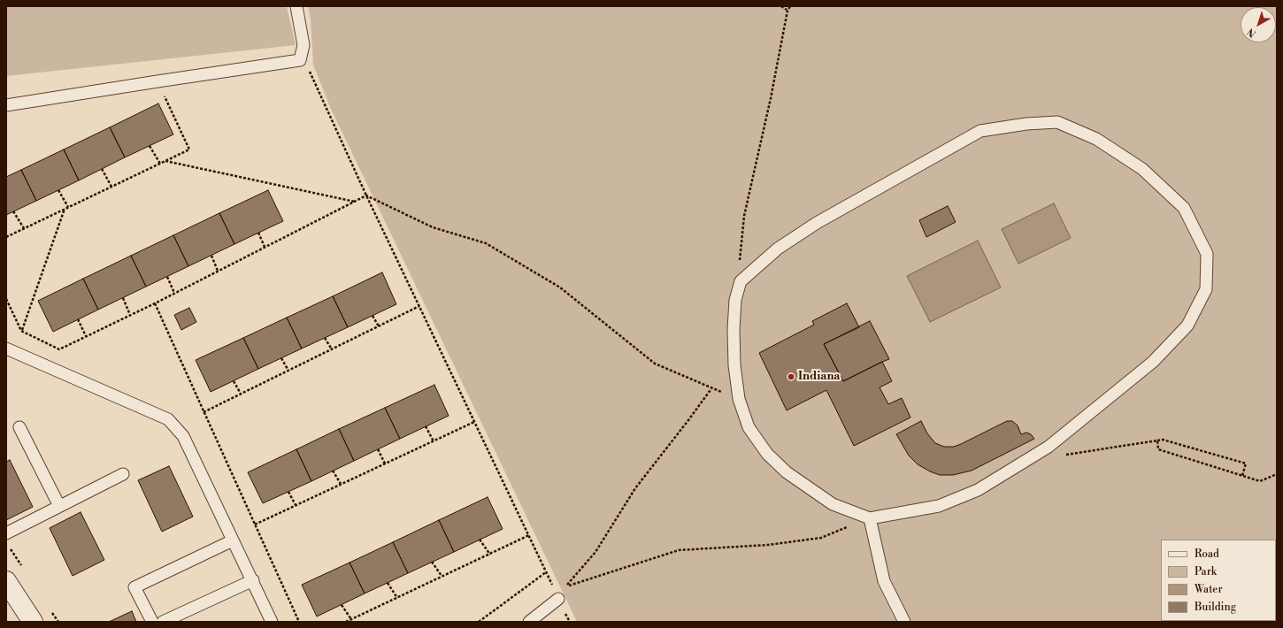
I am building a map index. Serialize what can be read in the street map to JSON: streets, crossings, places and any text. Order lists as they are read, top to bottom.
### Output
{
  "places": ["Indiana"],
  "legend": [
    "Road",
    "Park",
    "Water",
    "Building"
  ],
  "north": "bottom left"
}
